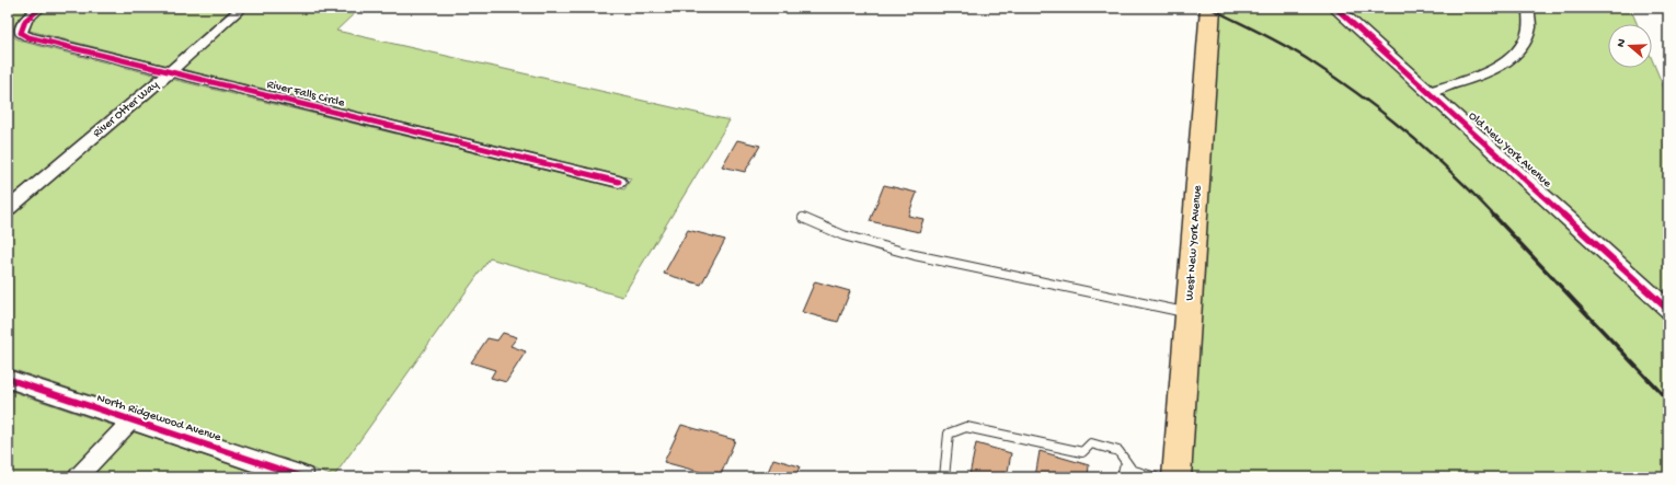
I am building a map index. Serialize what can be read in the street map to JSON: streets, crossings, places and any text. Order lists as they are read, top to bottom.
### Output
{
  "streets": {
    "main road": ["West New York Avenue"],
    "street": [
      "River Falls Circle",
      "River Otter Way",
      "Old New York Avenue",
      "North Ridgewood Avenue"
    ]
  },
  "crossings": [
    ["River Falls Circle", "River Otter Way"]
  ],
  "north": "left"
}
